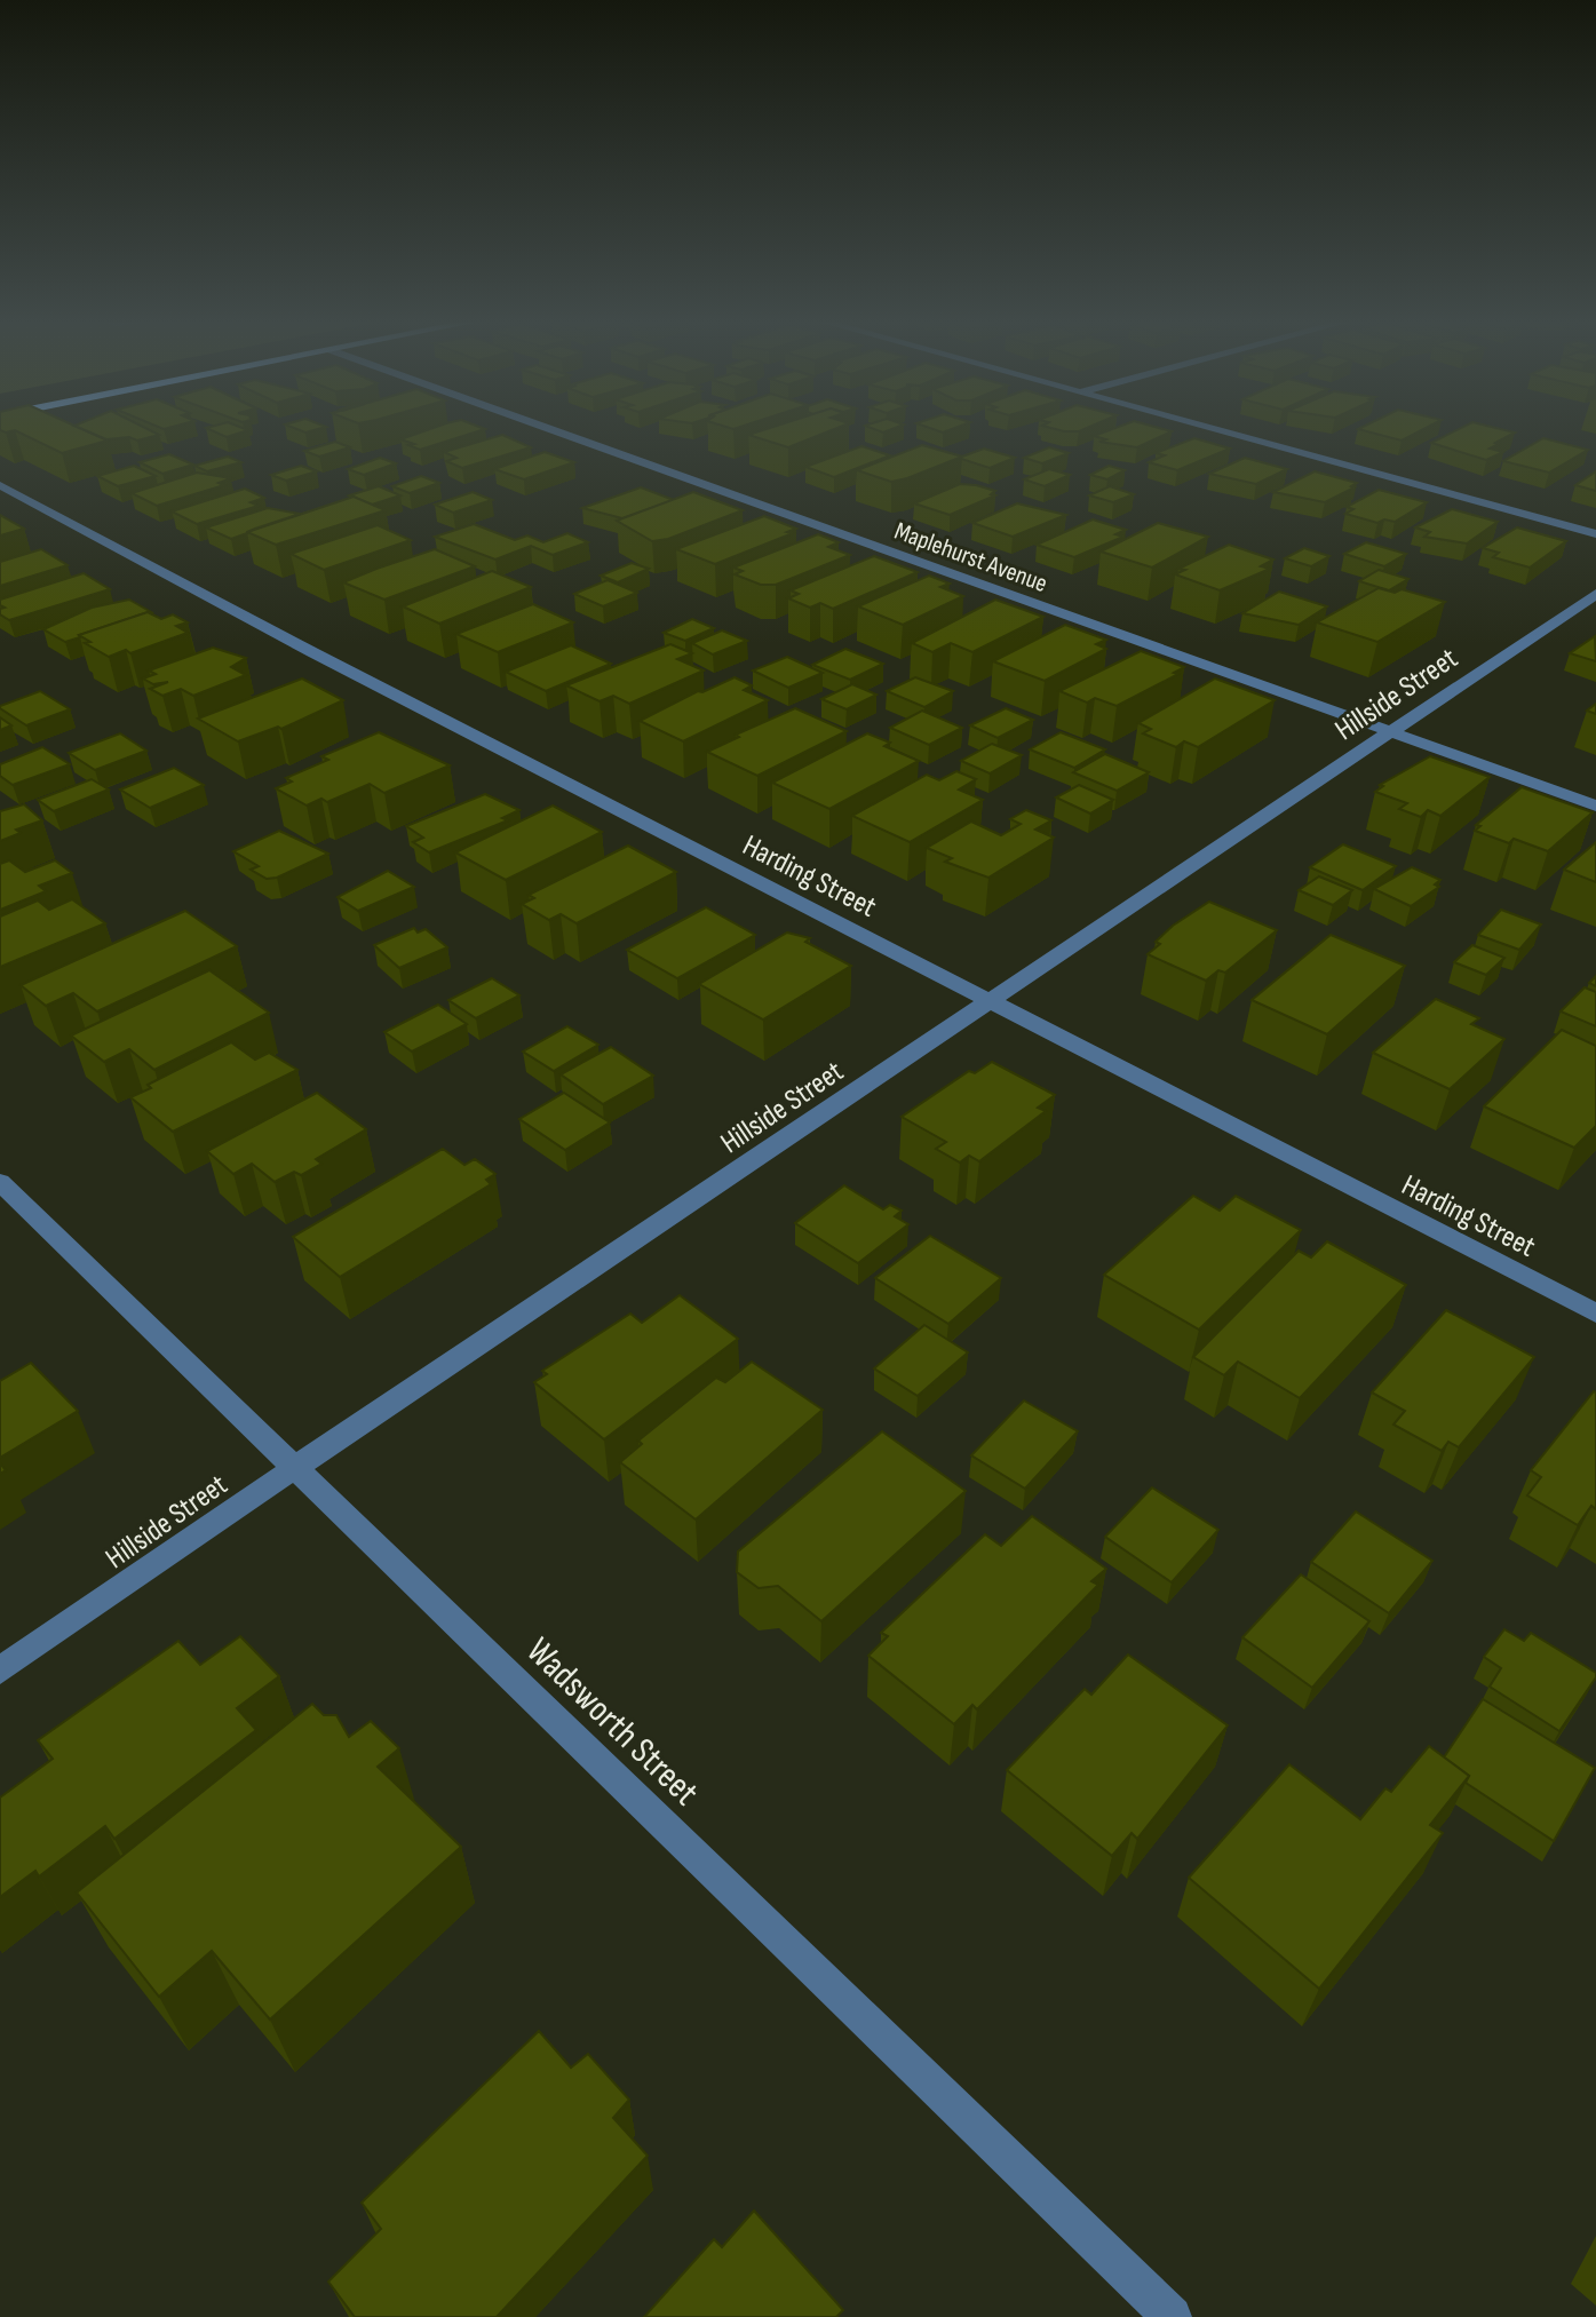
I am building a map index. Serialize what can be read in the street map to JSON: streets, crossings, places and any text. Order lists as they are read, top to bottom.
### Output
{
  "streets": {
    "street": [
      "Maplehurst Avenue",
      "Hillside Street",
      "Harding Street",
      "Wadsworth Street"
    ]
  },
  "crossings": [
    ["Maplehurst Avenue", "Hillside Street"],
    ["Hillside Street", "Harding Street"],
    ["Hillside Street", "Wadsworth Street"]
  ]
}
